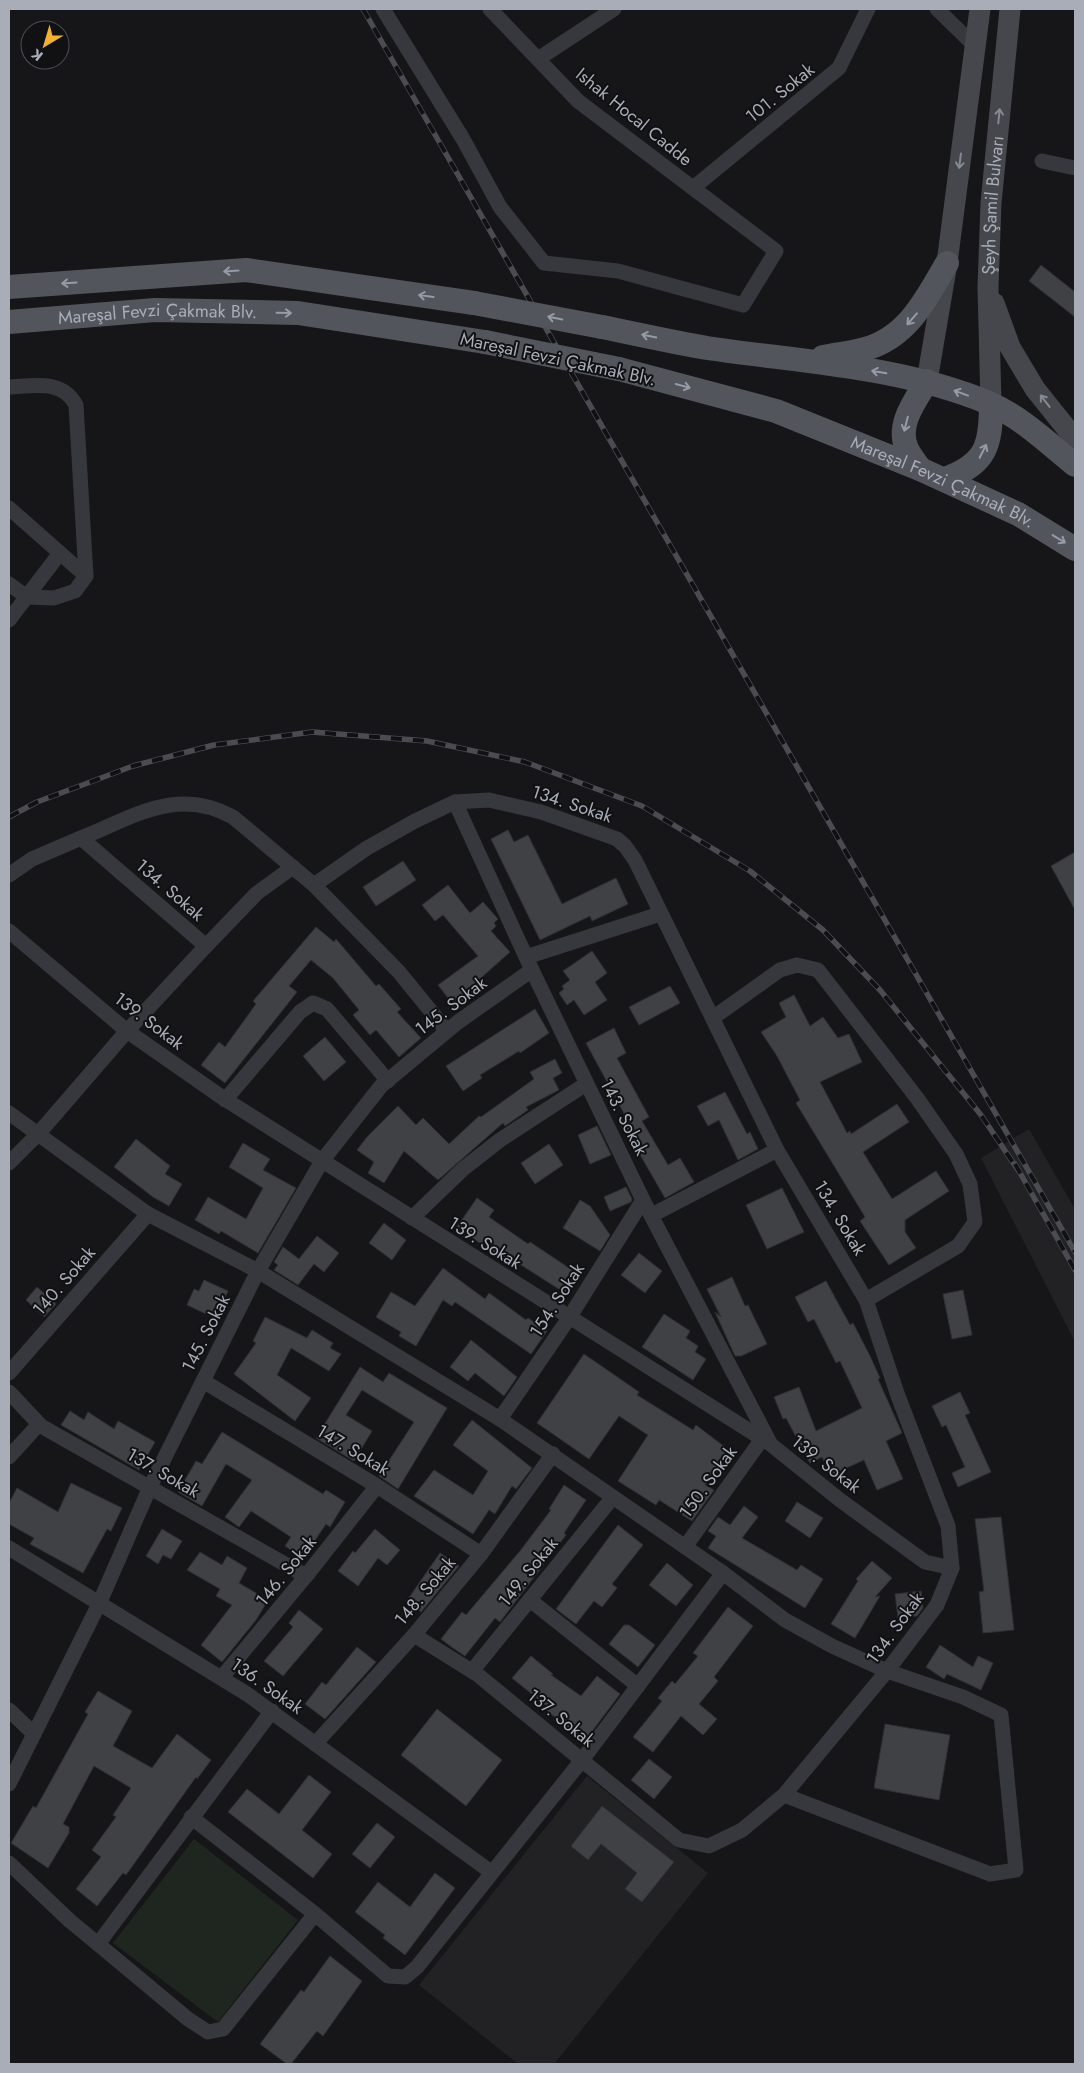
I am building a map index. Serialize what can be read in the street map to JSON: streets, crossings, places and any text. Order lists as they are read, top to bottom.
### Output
{
  "streets": {
    "main road": ["Şeyh Şamil Bulvarı", "Mareşal Fevzi Çakmak Blv."],
    "street": [
      "101. Sokak",
      "Ishak Hocal Cadde",
      "134. Sokak",
      "145. Sokak",
      "139. Sokak",
      "143. Sokak",
      "140. Sokak",
      "154. Sokak",
      "147. Sokak",
      "137. Sokak",
      "150. Sokak",
      "146. Sokak",
      "149. Sokak",
      "148. Sokak",
      "136. Sokak"
    ]
  },
  "crossings": [
    ["101. Sokak", "Ishak Hocal Cadde"],
    ["Şeyh Şamil Bulvarı", "Mareşal Fevzi Çakmak Blv."],
    ["134. Sokak", "145. Sokak"],
    ["134. Sokak", "139. Sokak"],
    ["134. Sokak", "143. Sokak"],
    ["134. Sokak", "137. Sokak"],
    ["145. Sokak", "139. Sokak"],
    ["145. Sokak", "143. Sokak"],
    ["145. Sokak", "147. Sokak"],
    ["145. Sokak", "137. Sokak"],
    ["145. Sokak", "136. Sokak"],
    ["139. Sokak", "143. Sokak"],
    ["139. Sokak", "154. Sokak"],
    ["139. Sokak", "150. Sokak"],
    ["143. Sokak", "154. Sokak"],
    ["143. Sokak", "150. Sokak"],
    ["147. Sokak", "146. Sokak"],
    ["147. Sokak", "148. Sokak"],
    ["137. Sokak", "146. Sokak"],
    ["137. Sokak", "149. Sokak"],
    ["137. Sokak", "148. Sokak"],
    ["146. Sokak", "136. Sokak"],
    ["148. Sokak", "136. Sokak"]
  ],
  "north": "bottom left"
}
